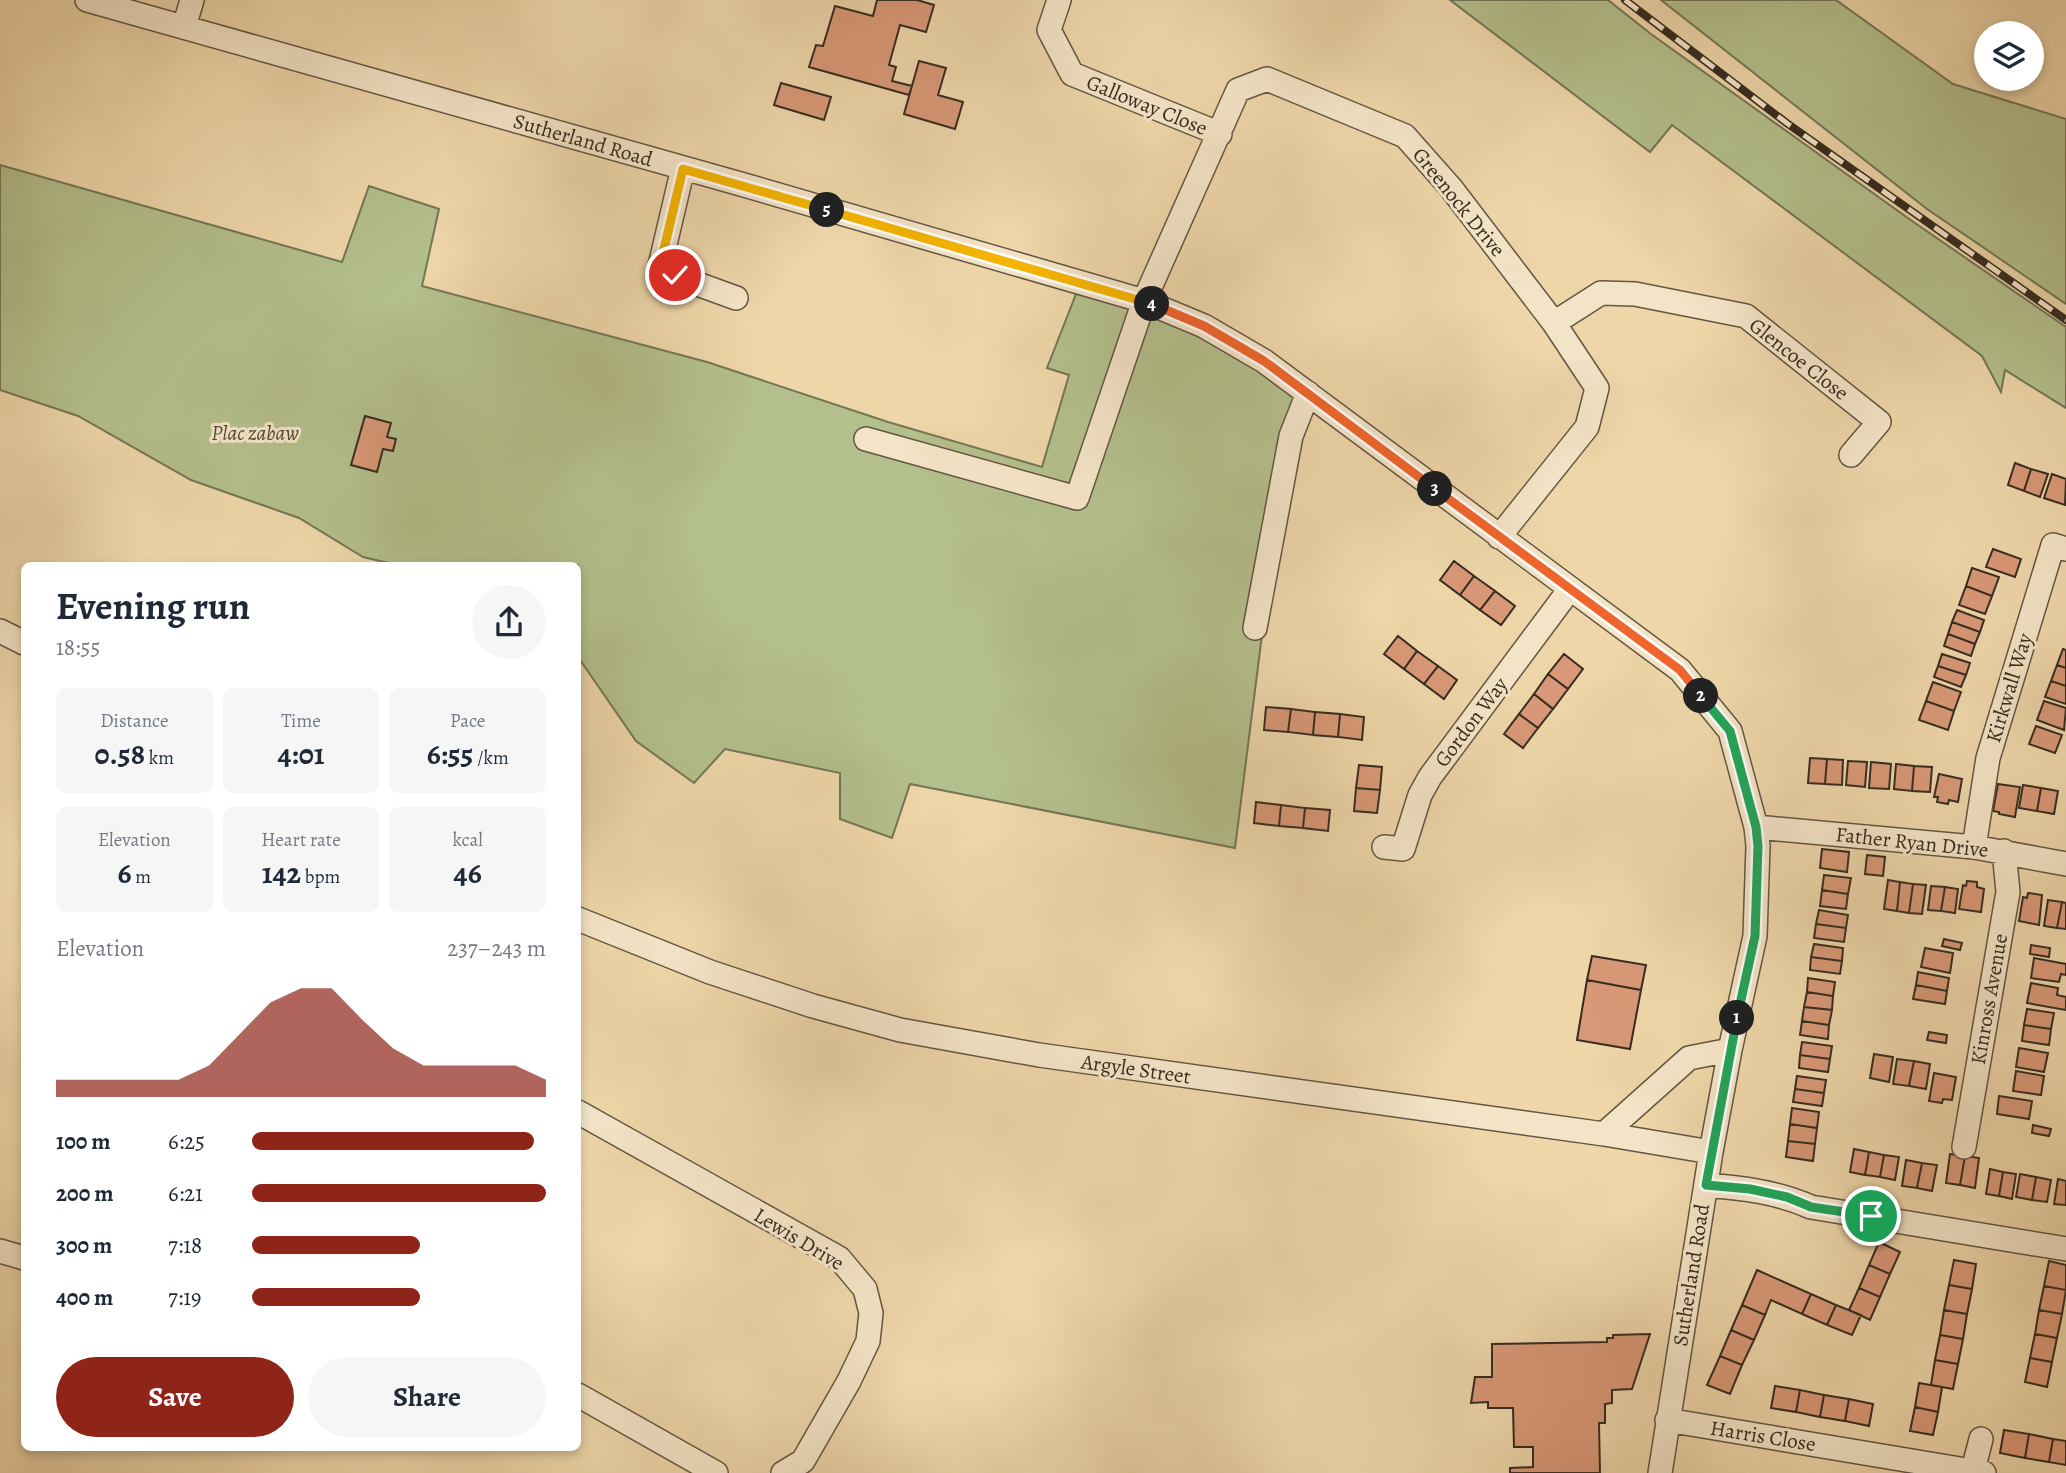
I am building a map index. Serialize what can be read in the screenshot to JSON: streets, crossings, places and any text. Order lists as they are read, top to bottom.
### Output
{
  "streets": {
    "street": [
      "Galloway Close",
      "Sutherland Road",
      "Greenock Drive",
      "Glencoe Close",
      "Kirkwall Way",
      "Gordon Way",
      "Father Ryan Drive",
      "Kinross Avenue",
      "Argyle Street",
      "Lewis Drive",
      "Harris Close"
    ]
  },
  "crossings": [
    ["Galloway Close", "Greenock Drive"],
    ["Sutherland Road", "Greenock Drive"],
    ["Sutherland Road", "Gordon Way"],
    ["Sutherland Road", "Father Ryan Drive"],
    ["Sutherland Road", "Argyle Street"],
    ["Sutherland Road", "Harris Close"],
    ["Greenock Drive", "Glencoe Close"],
    ["Kirkwall Way", "Father Ryan Drive"],
    ["Father Ryan Drive", "Kinross Avenue"]
  ],
  "parks": ["Plac zabaw"],
  "page": {
    "pins": [
      "5",
      "4",
      "3",
      "2",
      "1"
    ],
    "heading": ["Evening run", "18:55"],
    "stats": [
      ["Distance", "0.58 km"],
      ["Time", "4:01"],
      ["Pace", "6:55 /km"],
      ["Elevation", "6 m"],
      ["Heart rate", "142 bpm"],
      ["kcal", "46"]
    ],
    "chart": ["Elevation", "237–243 m"],
    "list": [
      {
        "name": "100 m",
        "note": "6:25"
      },
      {
        "name": "200 m",
        "note": "6:21"
      },
      {
        "name": "300 m",
        "note": "7:18"
      },
      {
        "name": "400 m",
        "note": "7:19"
      }
    ],
    "buttons": ["Save", "Share"]
  }
}
